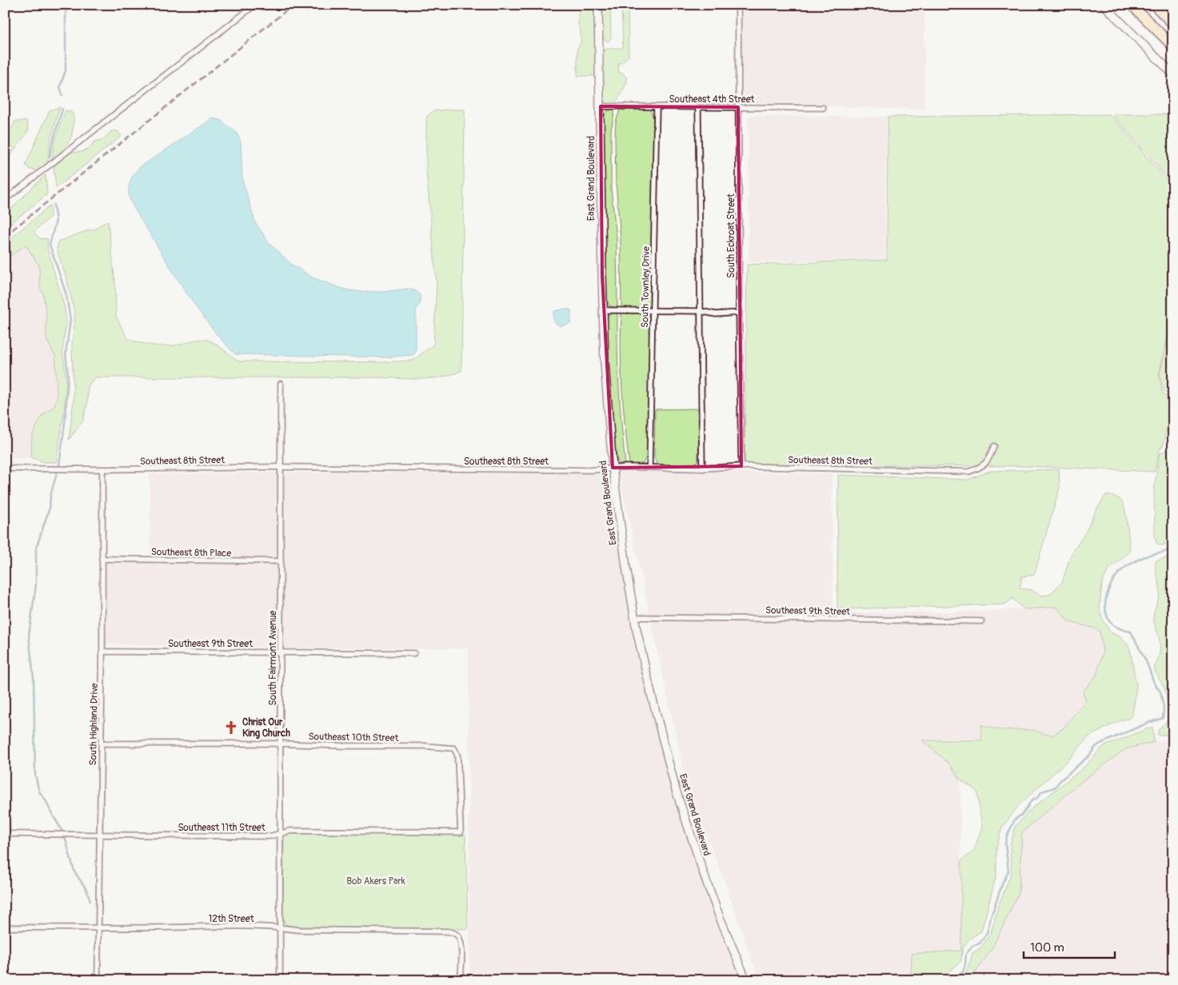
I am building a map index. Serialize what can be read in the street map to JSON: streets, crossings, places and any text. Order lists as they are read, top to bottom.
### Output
{
  "streets": {
    "street": [
      "Southeast 4th Street",
      "East Grand Boulevard",
      "South Eckroat Street",
      "South Townley Drive",
      "Southeast 8th Street",
      "Southeast 8th Place",
      "Southeast 9th Street",
      "South Fairmont Avenue",
      "South Highland Drive",
      "Southeast 10th Street",
      "Southeast 11th Street",
      "12th Street"
    ]
  },
  "crossings": [
    ["Southeast 4th Street", "East Grand Boulevard"],
    ["Southeast 4th Street", "South Eckroat Street"],
    ["Southeast 4th Street", "South Townley Drive"],
    ["East Grand Boulevard", "Southeast 8th Street"],
    ["East Grand Boulevard", "Southeast 9th Street"],
    ["South Eckroat Street", "Southeast 8th Street"],
    ["South Townley Drive", "Southeast 8th Street"],
    ["Southeast 8th Street", "South Fairmont Avenue"],
    ["Southeast 8th Street", "South Highland Drive"],
    ["Southeast 8th Place", "South Fairmont Avenue"],
    ["Southeast 8th Place", "South Highland Drive"],
    ["Southeast 9th Street", "South Fairmont Avenue"],
    ["Southeast 9th Street", "South Highland Drive"],
    ["South Fairmont Avenue", "Southeast 10th Street"],
    ["South Fairmont Avenue", "Southeast 11th Street"],
    ["South Fairmont Avenue", "12th Street"],
    ["South Highland Drive", "Southeast 10th Street"],
    ["South Highland Drive", "Southeast 11th Street"],
    ["South Highland Drive", "12th Street"],
    ["Southeast 10th Street", "Southeast 11th Street"]
  ],
  "parks": ["Bob Akers Park"],
  "places": {
    "church": ["Christ Our King Church"]
  },
  "scale_bar": "100 m"
}
